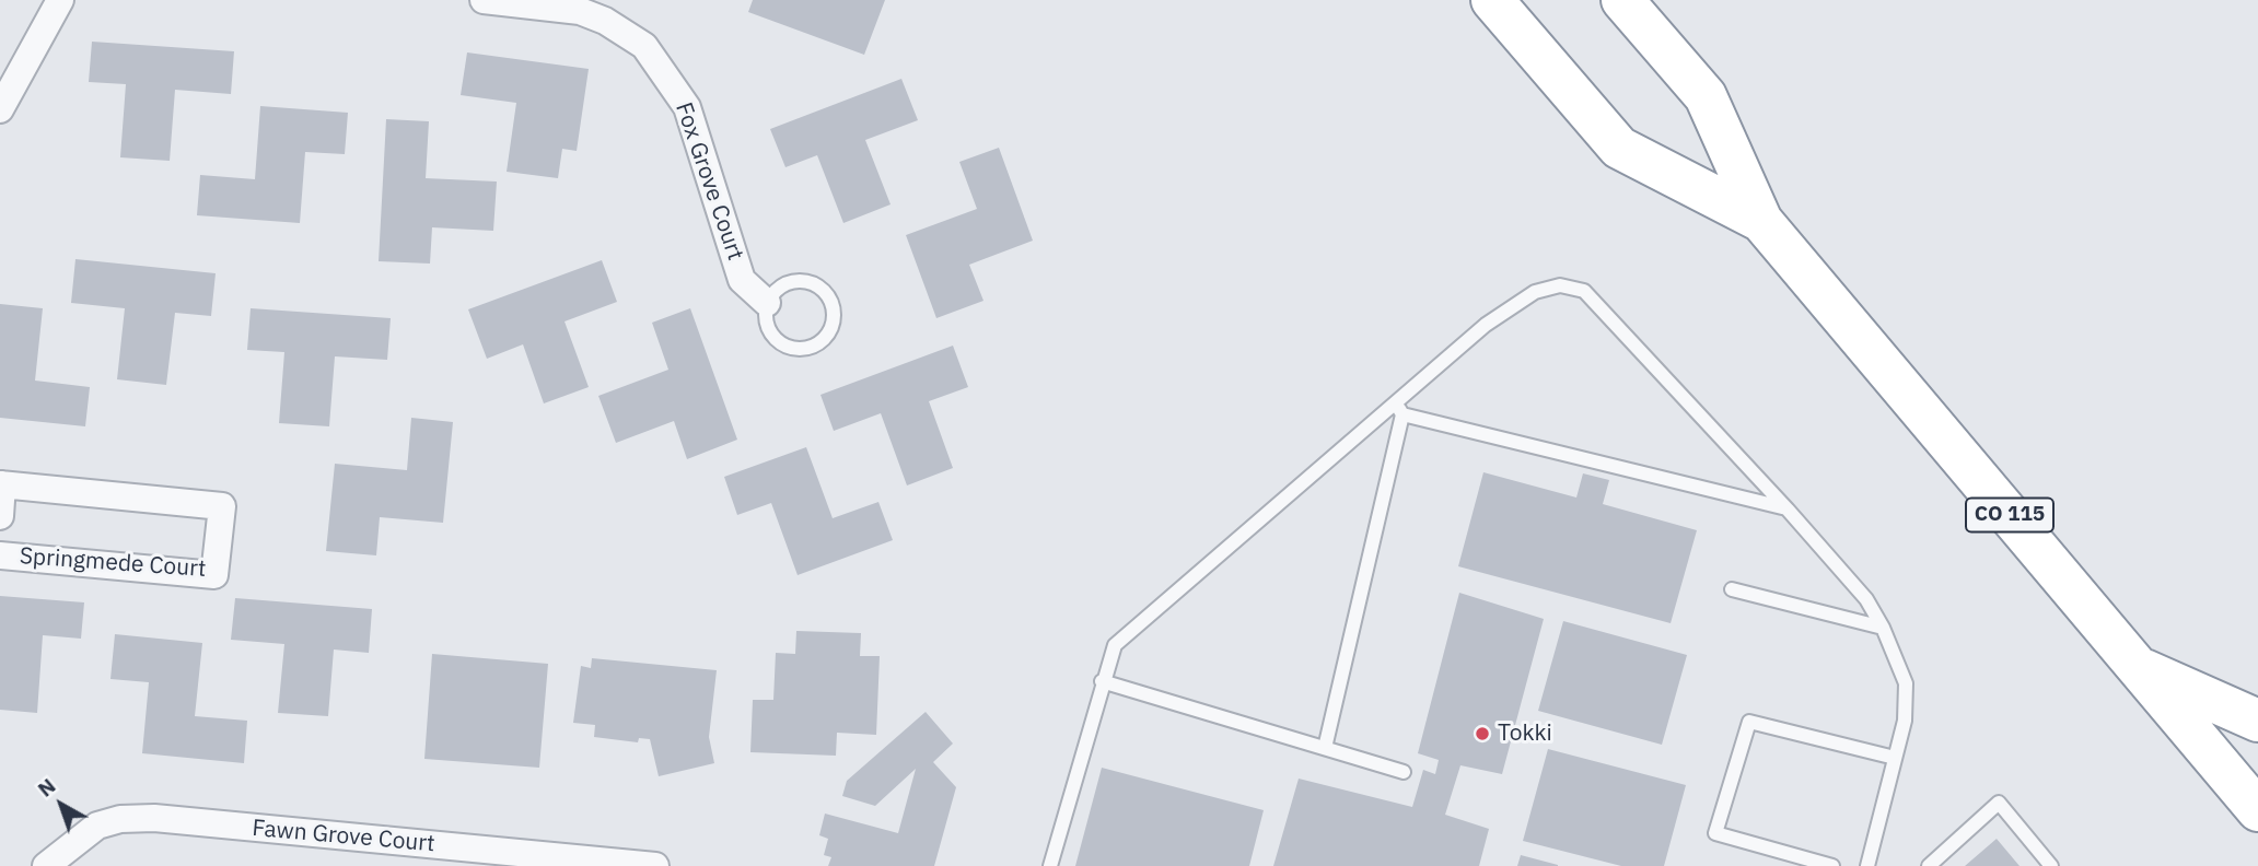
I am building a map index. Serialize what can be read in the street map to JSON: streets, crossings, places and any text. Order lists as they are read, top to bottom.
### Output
{
  "streets": {
    "highway": ["CO 115"],
    "street": ["Fox Grove Court", "Springmede Court", "Fawn Grove Court"]
  },
  "places": ["Tokki"],
  "north": "top left"
}
